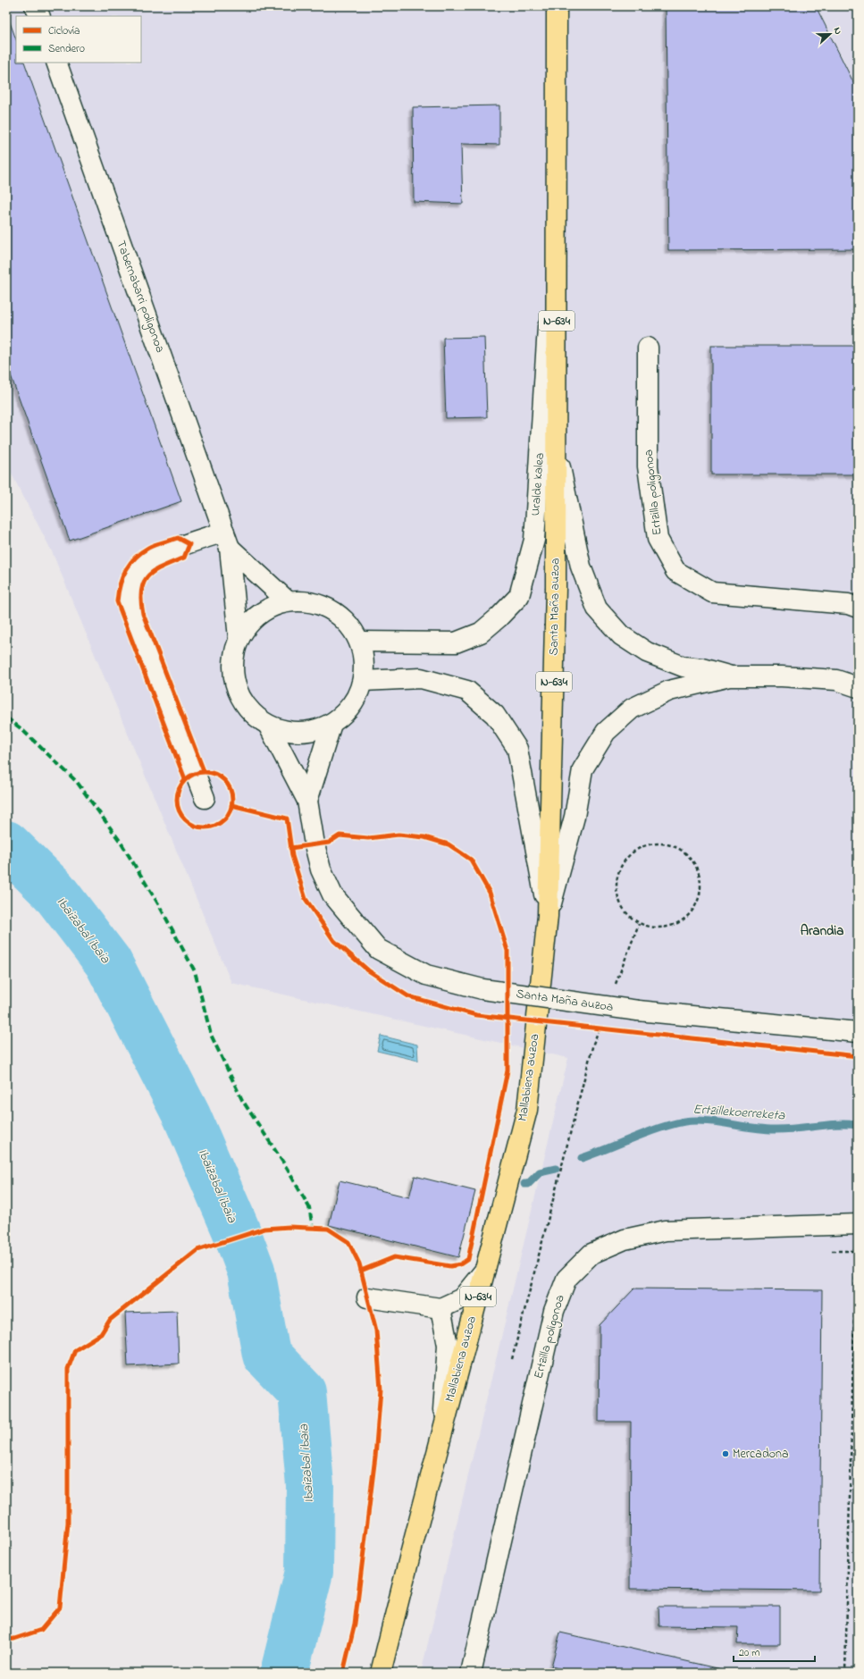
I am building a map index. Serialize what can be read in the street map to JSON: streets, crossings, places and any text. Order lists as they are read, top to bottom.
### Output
{
  "streets": {
    "highway": ["N-634", "Santa Maña auzoa", "Mallabiena auzoa"],
    "street": ["Tabernabarri poligonoa", "Uralde kalea", "Ertzilla poligonoa"]
  },
  "crossings": [
    ["N-634", "Uralde kalea"],
    ["N-634", "Santa Maña auzoa"],
    ["Uralde kalea", "Santa Maña auzoa"],
    ["Santa Maña auzoa", "Mallabiena auzoa"]
  ],
  "districts": ["Arandia"],
  "water": ["Ibaizabal ibaia", "Ertzillekoerreketa"],
  "places": ["Mercadona"],
  "legend": ["Ciclovía", "Sendero"],
  "scale_bar": "20 m",
  "north": "right"
}
